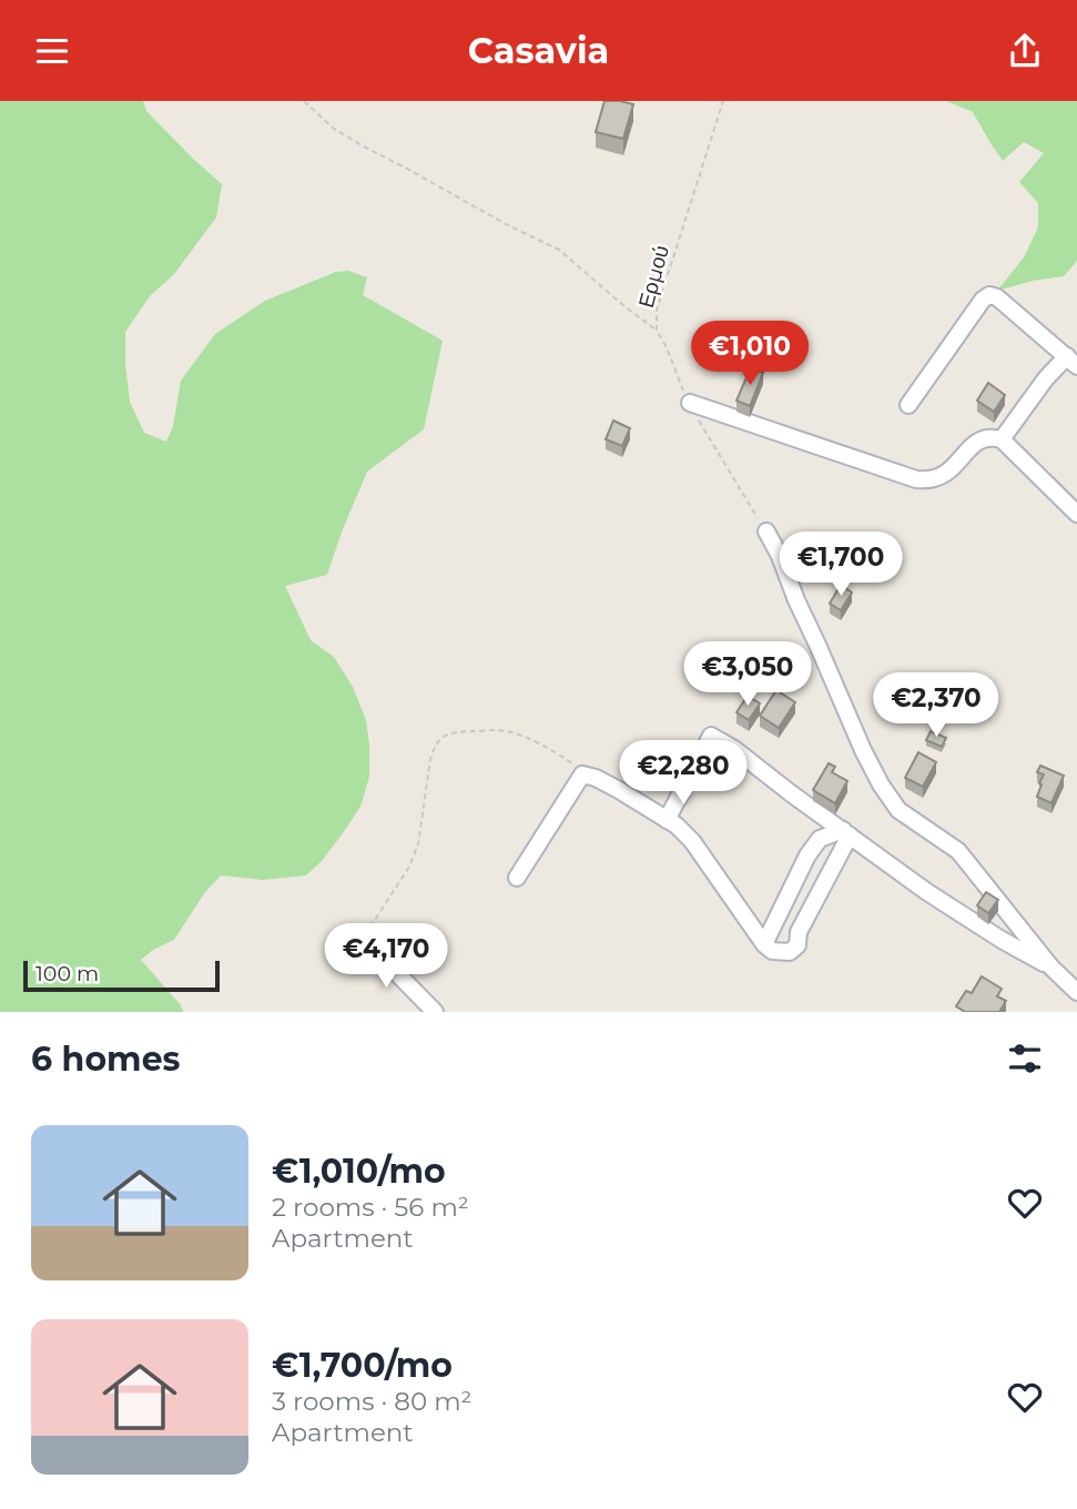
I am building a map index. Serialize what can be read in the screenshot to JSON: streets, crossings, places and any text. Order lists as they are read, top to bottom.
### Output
{
  "streets": {
    "path": ["Ερμού"]
  },
  "scale_bar": "100 m",
  "page": {
    "header": "Casavia",
    "price": [
      "€1,010",
      "€1,700",
      "€3,050",
      "€2,370",
      "€2,280",
      "€4,170"
    ],
    "scale": "100 m",
    "heading": "6 homes",
    "list": [
      {
        "name": "€1,010/mo",
        "note": "2 rooms · 56 m² · Apartment"
      },
      {
        "name": "€1,700/mo",
        "note": "3 rooms · 80 m² · Apartment"
      }
    ]
  }
}
